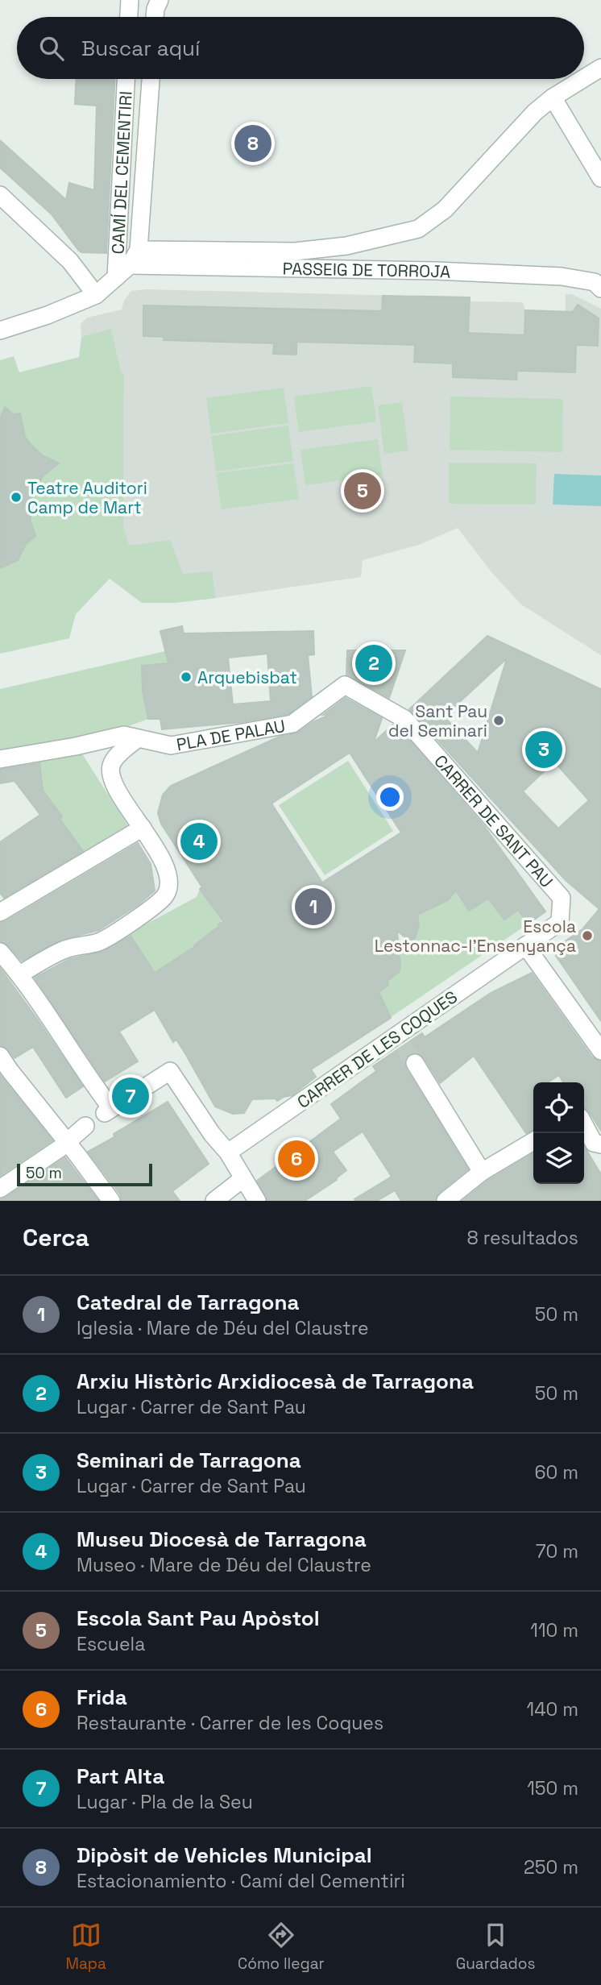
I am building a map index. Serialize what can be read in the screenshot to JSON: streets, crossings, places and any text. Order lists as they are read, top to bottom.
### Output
{
  "streets": {
    "street": [
      "CAMÍ DEL CEMENTIRI",
      "PASSEIG DE TORROJA",
      "PLA DE PALAU",
      "CARRER DE SANT PAU",
      "CARRER DE LES COQUES"
    ]
  },
  "crossings": [
    ["CAMÍ DEL CEMENTIRI", "PASSEIG DE TORROJA"],
    ["PLA DE PALAU", "CARRER DE SANT PAU"],
    ["CARRER DE SANT PAU", "CARRER DE LES COQUES"]
  ],
  "places": [
    "Teatre Auditori Camp de Mart",
    "Arquebisbat",
    "Sant Pau del Seminari",
    "Escola Lestonnac-l'Ensenyança"
  ],
  "scale_bar": "50 m",
  "page": {
    "search": "Buscar aquí",
    "pins": [
      "8",
      "5",
      "2",
      "3",
      "4",
      "1",
      "7",
      "6"
    ],
    "scale": "50 m",
    "heading": ["Cerca", "8 resultados"],
    "list": [
      {
        "mark": "1",
        "name": "Catedral de Tarragona",
        "note": "Iglesia · Mare de Déu del Claustre",
        "value": "50 m"
      },
      {
        "mark": "2",
        "name": "Arxiu Històric Arxidiocesà de Tarragona",
        "note": "Lugar · Carrer de Sant Pau",
        "value": "50 m"
      },
      {
        "mark": "3",
        "name": "Seminari de Tarragona",
        "note": "Lugar · Carrer de Sant Pau",
        "value": "60 m"
      },
      {
        "mark": "4",
        "name": "Museu Diocesà de Tarragona",
        "note": "Museo · Mare de Déu del Claustre",
        "value": "70 m"
      },
      {
        "mark": "5",
        "name": "Escola Sant Pau Apòstol",
        "note": "Escuela",
        "value": "110 m"
      },
      {
        "mark": "6",
        "name": "Frida",
        "note": "Restaurante · Carrer de les Coques",
        "value": "140 m"
      },
      {
        "mark": "7",
        "name": "Part Alta",
        "note": "Lugar · Pla de la Seu",
        "value": "150 m"
      },
      {
        "mark": "8",
        "name": "Dipòsit de Vehicles Municipal",
        "note": "Estacionamiento · Camí del Cementiri",
        "value": "250 m"
      }
    ],
    "nav": ["Mapa", "Cómo llegar", "Guardados"]
  }
}
